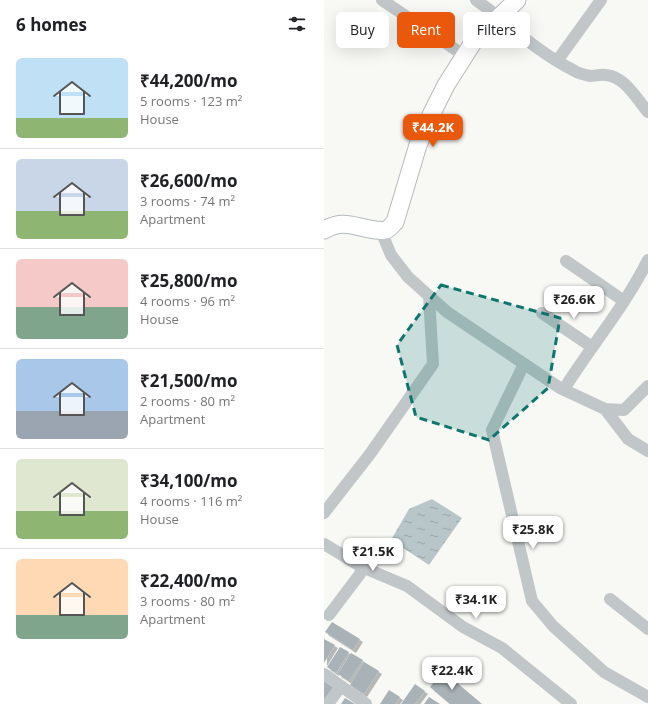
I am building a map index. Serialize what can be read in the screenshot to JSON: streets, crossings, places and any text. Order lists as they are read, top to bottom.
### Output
{
  "page": {
    "heading": "6 homes",
    "chip": ["Buy", "Rent", "Filters"],
    "list": [
      {
        "name": "₹44,200/mo",
        "note": "5 rooms · 123 m² · House"
      },
      {
        "name": "₹26,600/mo",
        "note": "3 rooms · 74 m² · Apartment"
      },
      {
        "name": "₹25,800/mo",
        "note": "4 rooms · 96 m² · House"
      },
      {
        "name": "₹21,500/mo",
        "note": "2 rooms · 80 m² · Apartment"
      },
      {
        "name": "₹34,100/mo",
        "note": "4 rooms · 116 m² · House"
      },
      {
        "name": "₹22,400/mo",
        "note": "3 rooms · 80 m² · Apartment"
      }
    ],
    "price": [
      "₹44.2K",
      "₹26.6K",
      "₹25.8K",
      "₹21.5K",
      "₹34.1K",
      "₹22.4K"
    ]
  }
}
